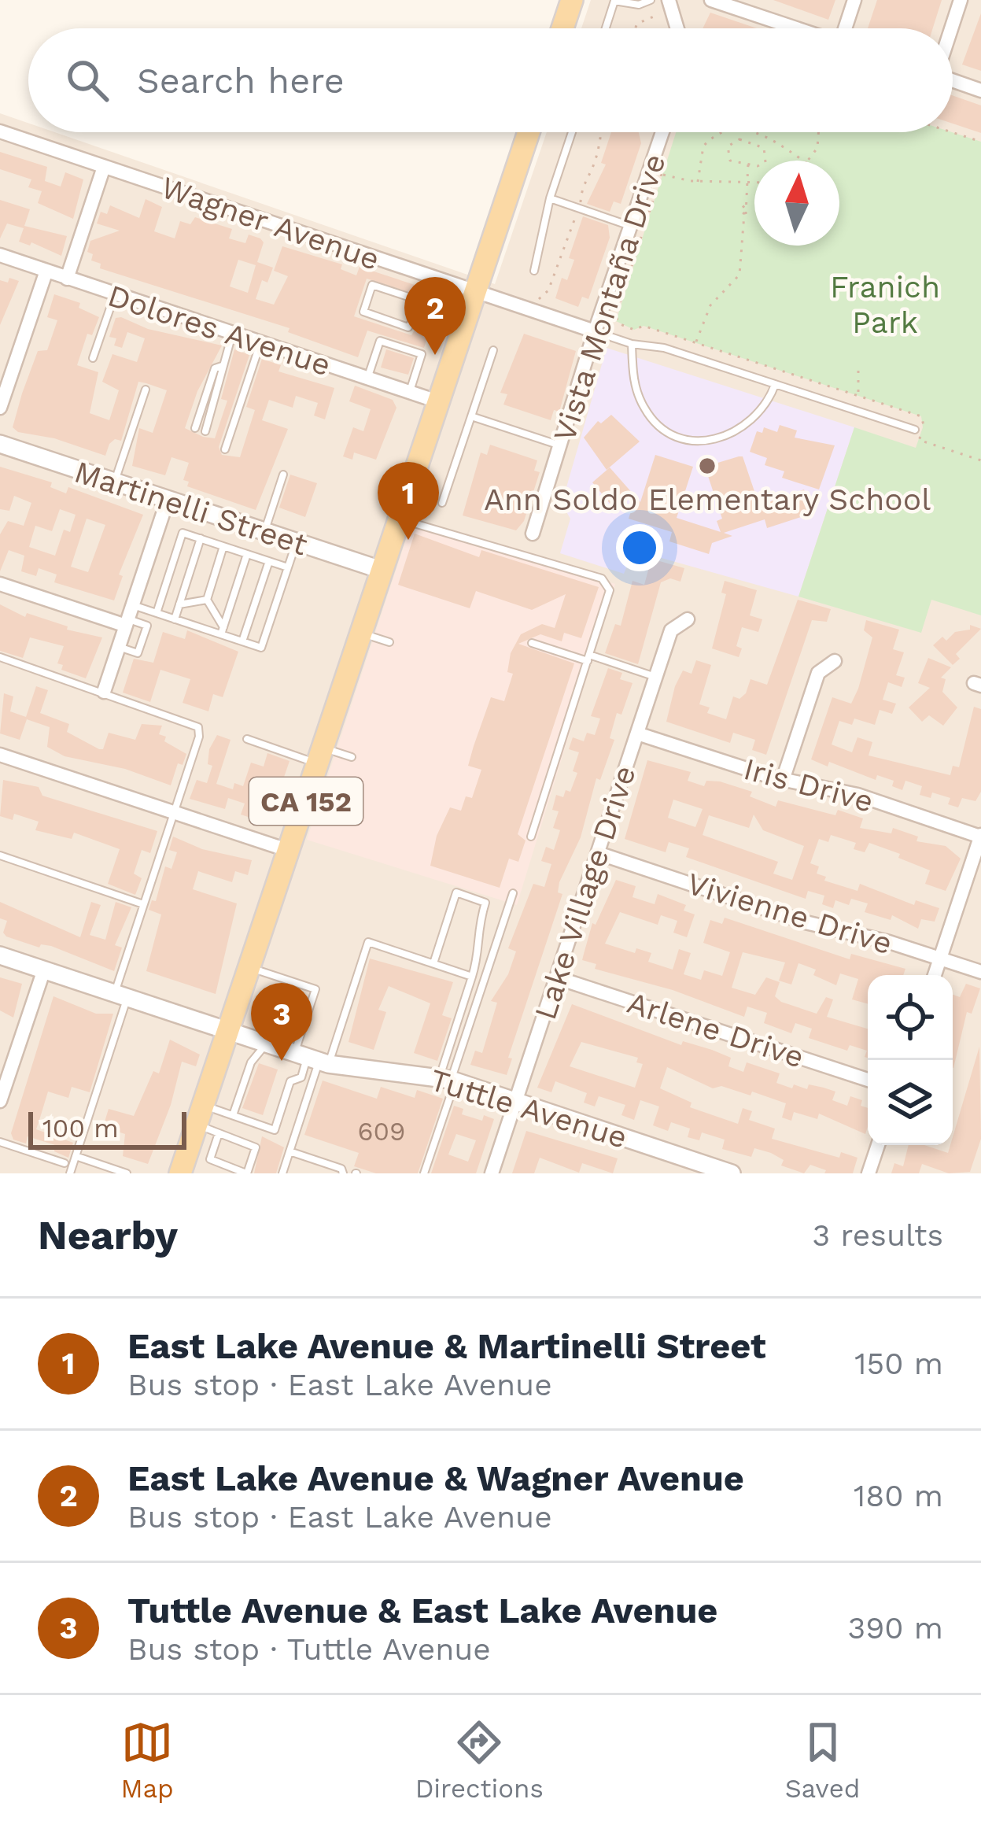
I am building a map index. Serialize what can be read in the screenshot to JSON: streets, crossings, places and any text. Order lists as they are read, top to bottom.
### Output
{
  "streets": {
    "main road": ["CA 152"],
    "street": [
      "Wagner Avenue",
      "Vista Montaña Drive",
      "Dolores Avenue",
      "Martinelli Street",
      "Iris Drive",
      "Lake Village Drive",
      "Vivienne Drive",
      "Arlene Drive",
      "Tuttle Avenue"
    ]
  },
  "crossings": [
    ["Wagner Avenue", "Vista Montaña Drive"],
    ["Wagner Avenue", "CA 152"],
    ["Dolores Avenue", "CA 152"],
    ["Martinelli Street", "CA 152"],
    ["Iris Drive", "Lake Village Drive"],
    ["CA 152", "Tuttle Avenue"],
    ["Lake Village Drive", "Vivienne Drive"],
    ["Lake Village Drive", "Arlene Drive"],
    ["Lake Village Drive", "Tuttle Avenue"]
  ],
  "parks": ["Franich Park"],
  "places": ["Ann Soldo Elementary School"],
  "house_numbers": ["609"],
  "scale_bar": "100 m",
  "north": "top",
  "page": {
    "search": "Search here",
    "pins": ["2", "1", "3"],
    "scale": "100 m",
    "heading": ["Nearby", "3 results"],
    "list": [
      {
        "mark": "1",
        "name": "East Lake Avenue & Martinelli Street",
        "note": "Bus stop · East Lake Avenue",
        "value": "150 m"
      },
      {
        "mark": "2",
        "name": "East Lake Avenue & Wagner Avenue",
        "note": "Bus stop · East Lake Avenue",
        "value": "180 m"
      },
      {
        "mark": "3",
        "name": "Tuttle Avenue & East Lake Avenue",
        "note": "Bus stop · Tuttle Avenue",
        "value": "390 m"
      }
    ],
    "nav": ["Map", "Directions", "Saved"]
  }
}
